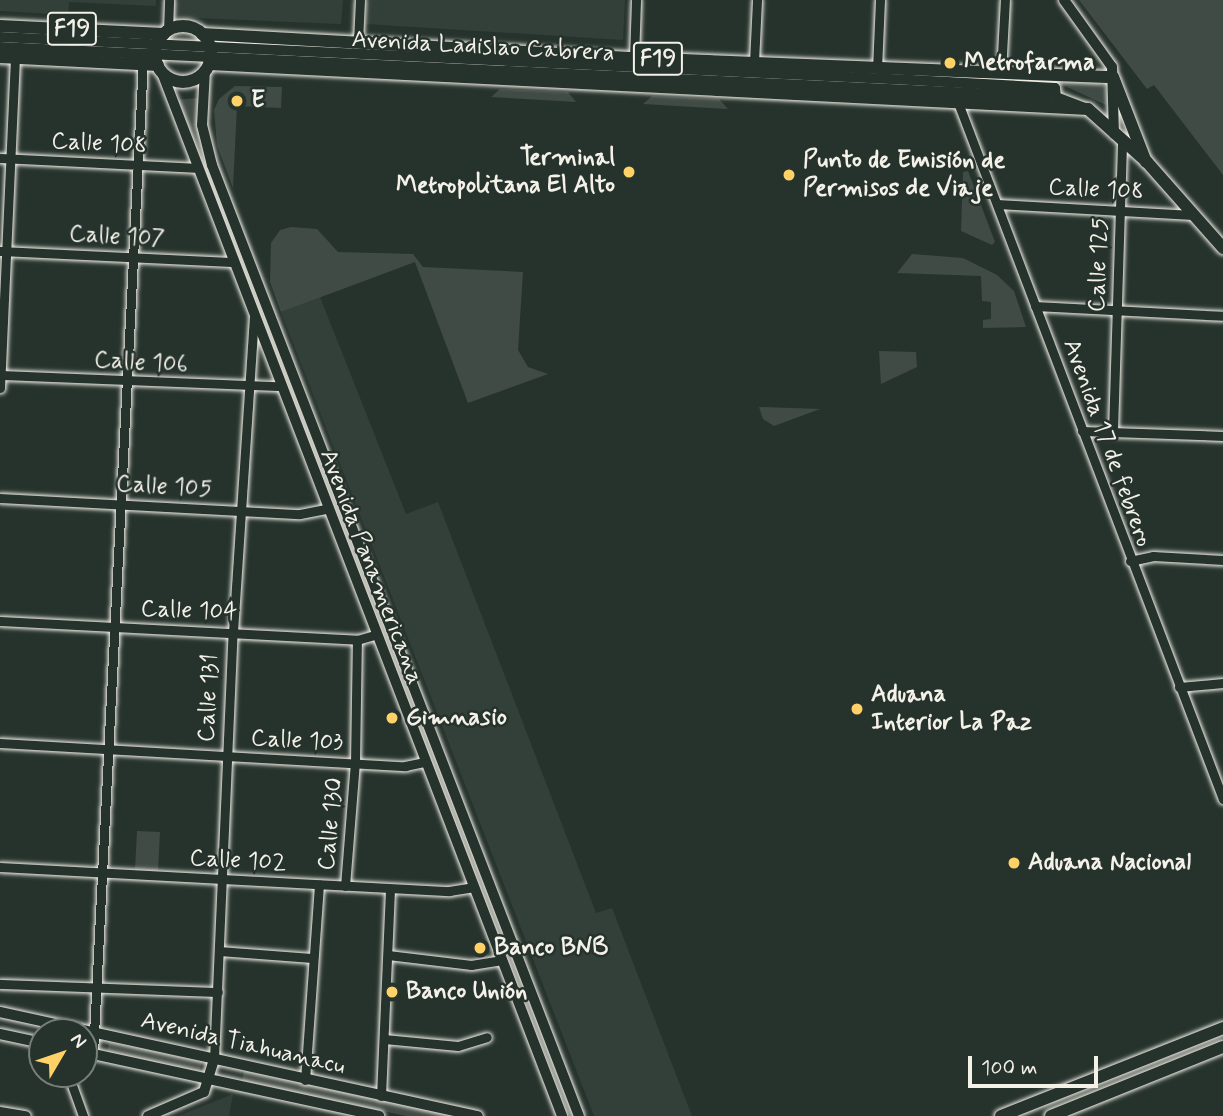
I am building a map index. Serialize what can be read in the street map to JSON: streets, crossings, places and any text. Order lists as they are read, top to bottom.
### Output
{
  "streets": {
    "highway": ["F19", "Avenida Ladislao Cabrera"],
    "main road": ["Avenida Panamericana", "Calle 131", "Avenida Tiahuanacu"],
    "street": [
      "Calle 108",
      "Calle 107",
      "Calle 125",
      "Calle 106",
      "Avenida 17 de febrero",
      "Calle 105",
      "Calle 104",
      "Calle 103",
      "Calle 130",
      "Calle 102"
    ]
  },
  "crossings": [
    ["F19", "Avenida Ladislao Cabrera"],
    ["F19", "Avenida Panamericana"],
    ["Avenida Ladislao Cabrera", "Calle 108"],
    ["Avenida Ladislao Cabrera", "Calle 125"],
    ["Avenida Ladislao Cabrera", "Avenida 17 de febrero"],
    ["Avenida Ladislao Cabrera", "Avenida Panamericana"],
    ["Calle 108", "Calle 125"],
    ["Calle 108", "Avenida 17 de febrero"],
    ["Calle 108", "Avenida Panamericana"],
    ["Calle 107", "Avenida Panamericana"],
    ["Calle 106", "Avenida Panamericana"],
    ["Calle 106", "Calle 131"],
    ["Calle 105", "Avenida Panamericana"],
    ["Calle 105", "Calle 131"],
    ["Avenida Panamericana", "Calle 104"],
    ["Avenida Panamericana", "Calle 131"],
    ["Avenida Panamericana", "Calle 103"],
    ["Avenida Panamericana", "Calle 102"],
    ["Calle 104", "Calle 131"],
    ["Calle 104", "Calle 130"],
    ["Calle 131", "Calle 103"],
    ["Calle 131", "Calle 102"],
    ["Calle 131", "Avenida Tiahuanacu"],
    ["Calle 103", "Calle 130"],
    ["Calle 130", "Calle 102"]
  ],
  "places": [
    "Metrofarma",
    "E",
    "Terminal Metropolitana El Alto",
    "Punto de Emisión de Permisos de Viaje",
    "Aduana Interior La Paz",
    "Gimnasio",
    "Aduana Nacional",
    "Banco BNB",
    "Banco Unión"
  ],
  "scale_bar": "100 m",
  "north": "top right"
}
